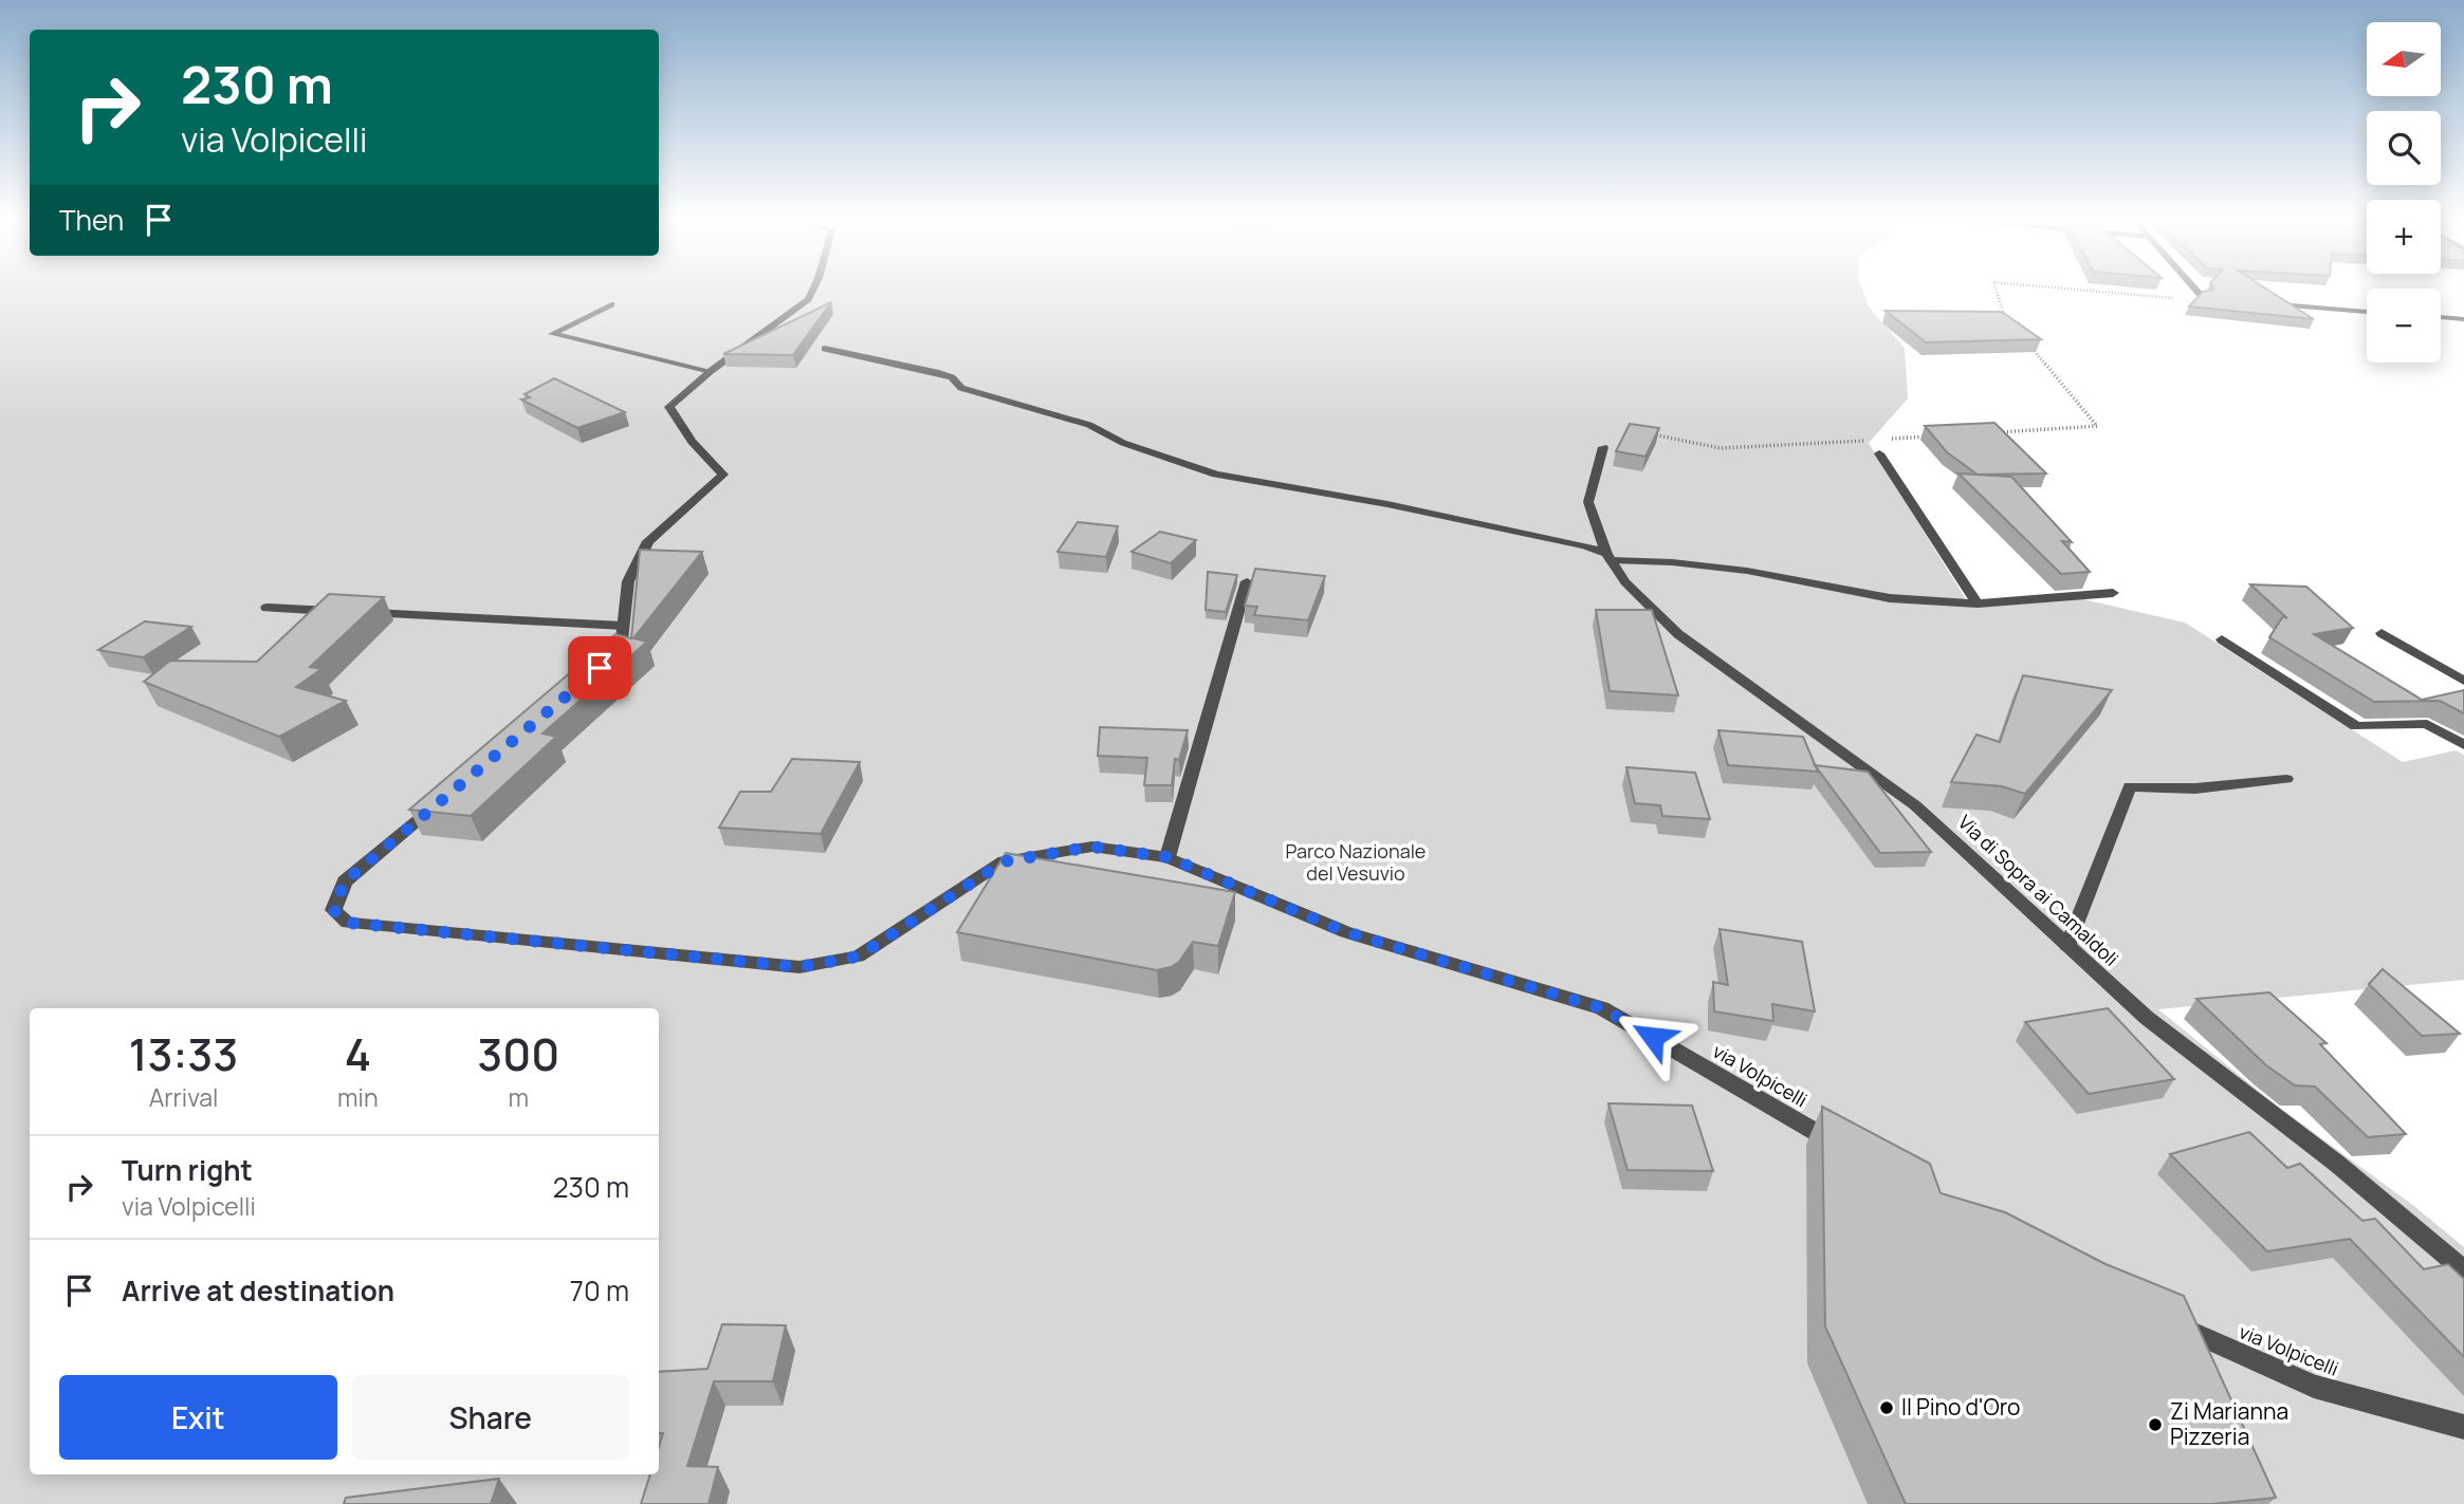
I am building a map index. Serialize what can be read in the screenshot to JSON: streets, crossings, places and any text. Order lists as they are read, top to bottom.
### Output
{
  "streets": {
    "street": ["Via di Sopra ai Camaldoli", "via Volpicelli"]
  },
  "parks": ["Parco Nazionale del Vesuvio"],
  "places": ["Il Pino d'Oro", "Zi Marianna Pizzeria"],
  "north": "left",
  "page": {
    "map_buttons": ["+", "−"],
    "turn": ["230 m", "via Volpicelli"],
    "then": "Then",
    "eta": [
      "13:33",
      "Arrival",
      "4",
      "min",
      "300",
      "m"
    ],
    "list": [
      {
        "name": "Turn right",
        "note": "via Volpicelli",
        "value": "230 m"
      },
      {
        "name": "Arrive at destination",
        "value": "70 m"
      }
    ],
    "buttons": ["Exit", "Share"]
  }
}
